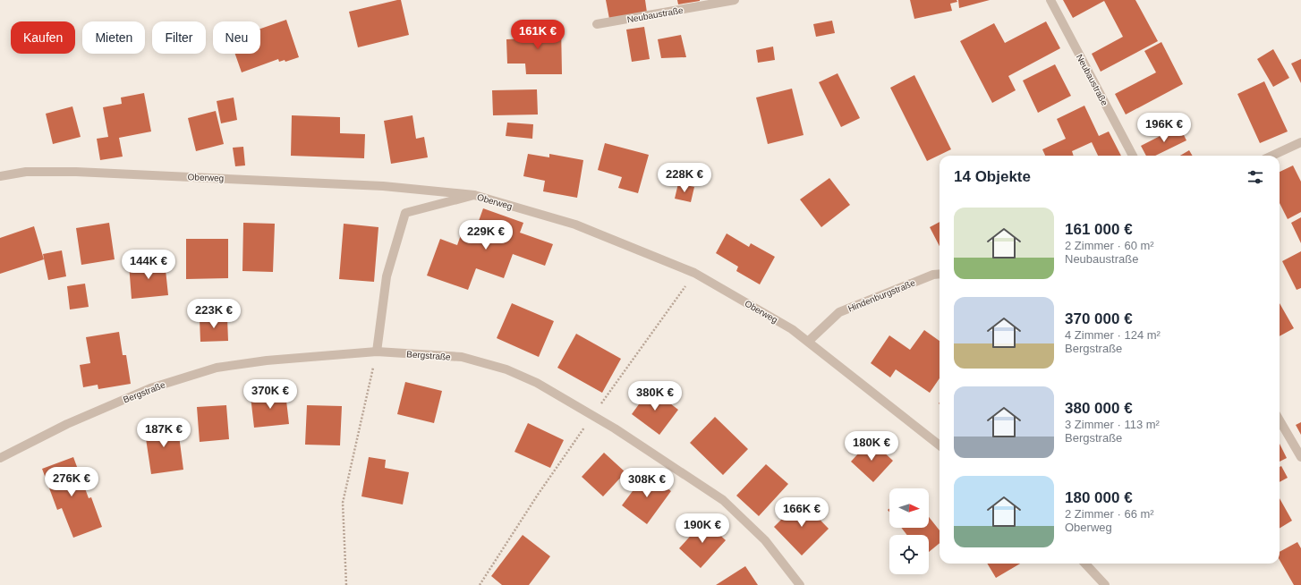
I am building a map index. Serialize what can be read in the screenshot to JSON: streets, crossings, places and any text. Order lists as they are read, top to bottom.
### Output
{
  "streets": {
    "street": [
      "Neubaustraße",
      "Oberweg",
      "Hindenburgstraße",
      "Bergstraße"
    ]
  },
  "crossings": [
    ["Oberweg", "Hindenburgstraße"]
  ],
  "north": "right",
  "page": {
    "price": [
      "161K €",
      "196K €",
      "228K €",
      "229K €",
      "144K €",
      "223K €",
      "370K €",
      "380K €",
      "187K €",
      "180K €",
      "276K €",
      "308K €",
      "166K €",
      "190K €"
    ],
    "chip": [
      "Kaufen",
      "Mieten",
      "Filter",
      "Neu"
    ],
    "heading": "14 Objekte",
    "list": [
      {
        "name": "161 000 €",
        "note": "2 Zimmer · 60 m² · Neubaustraße"
      },
      {
        "name": "370 000 €",
        "note": "4 Zimmer · 124 m² · Bergstraße"
      },
      {
        "name": "380 000 €",
        "note": "3 Zimmer · 113 m² · Bergstraße"
      },
      {
        "name": "180 000 €",
        "note": "2 Zimmer · 66 m² · Oberweg"
      }
    ]
  }
}
